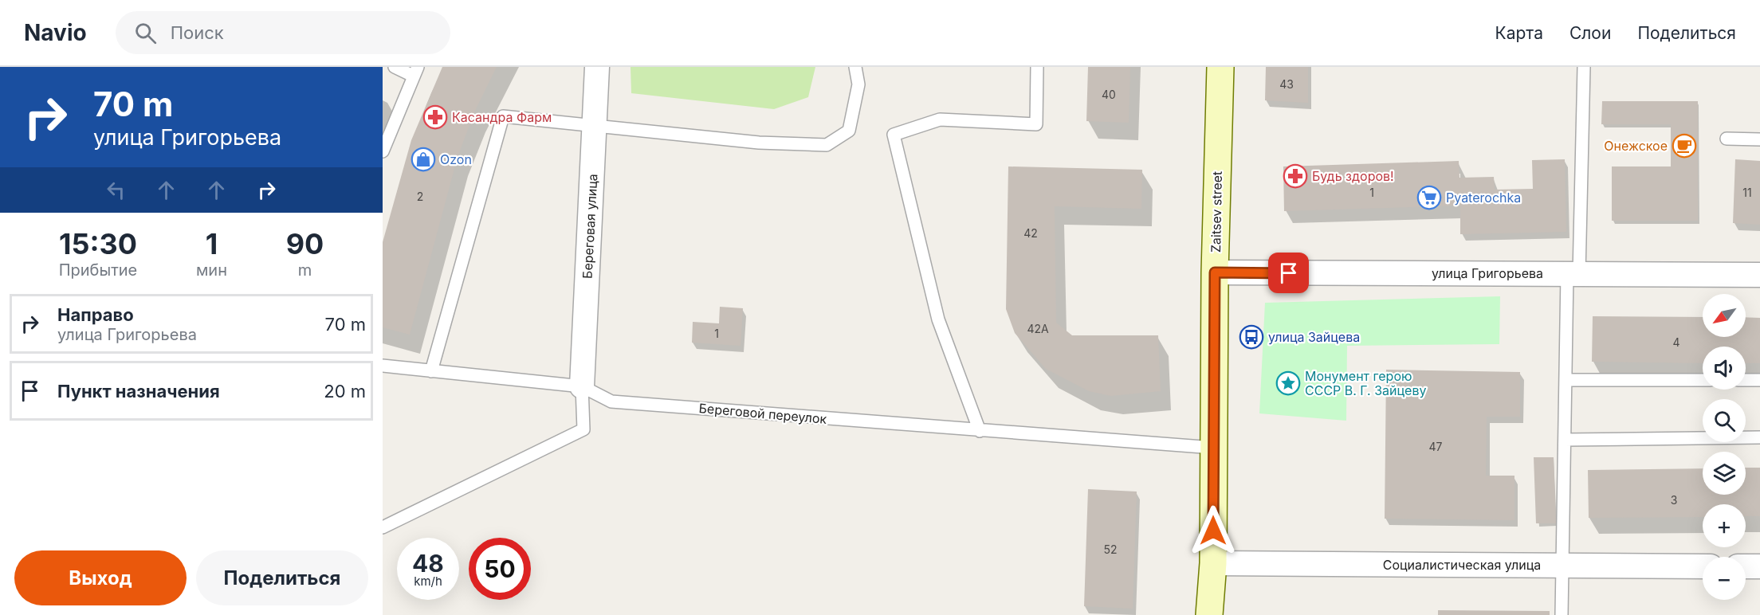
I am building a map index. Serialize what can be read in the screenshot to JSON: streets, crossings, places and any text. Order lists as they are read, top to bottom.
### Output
{
  "streets": {
    "main road": ["Zaitsev street"],
    "street": ["Береговая улица", "улица Григорьева", "Социалистическая улица"],
    "lane": ["Береговой переулок"]
  },
  "crossings": [
    ["Zaitsev street", "улица Григорьева"],
    ["Zaitsev street", "Береговой переулок"],
    ["Zaitsev street", "Социалистическая улица"],
    ["Береговая улица", "Береговой переулок"]
  ],
  "places": {
    "pharmacy": ["Касандра Фарм", "Будь здоров!"],
    "cafe": ["Онежское"],
    "shop": ["Ozon"],
    "supermarket": ["Pyaterochka"],
    "bus stop": ["улица Зайцева"],
    "place": ["Монумент герою СССР В. Г. Зайцеву"]
  },
  "house_numbers": [
    "43",
    "40",
    "1",
    "11",
    "2",
    "42",
    "42А",
    "1",
    "4",
    "47",
    "3",
    "52"
  ],
  "north": "bottom left",
  "page": {
    "header": "Navio",
    "search": "Поиск",
    "nav": ["Карта", "Слои", "Поделиться"],
    "turn": ["70 m", "улица Григорьева"],
    "eta": [
      "15:30",
      "Прибытие",
      "1",
      "мин",
      "90",
      "m"
    ],
    "list": [
      {
        "name": "Направо",
        "note": "улица Григорьева",
        "value": "70 m"
      },
      {
        "name": "Пункт назначения",
        "value": "20 m"
      }
    ],
    "map_buttons": ["+", "−"],
    "speed": "48 km/h",
    "limit": "50",
    "buttons": ["Выход", "Поделиться"]
  }
}
